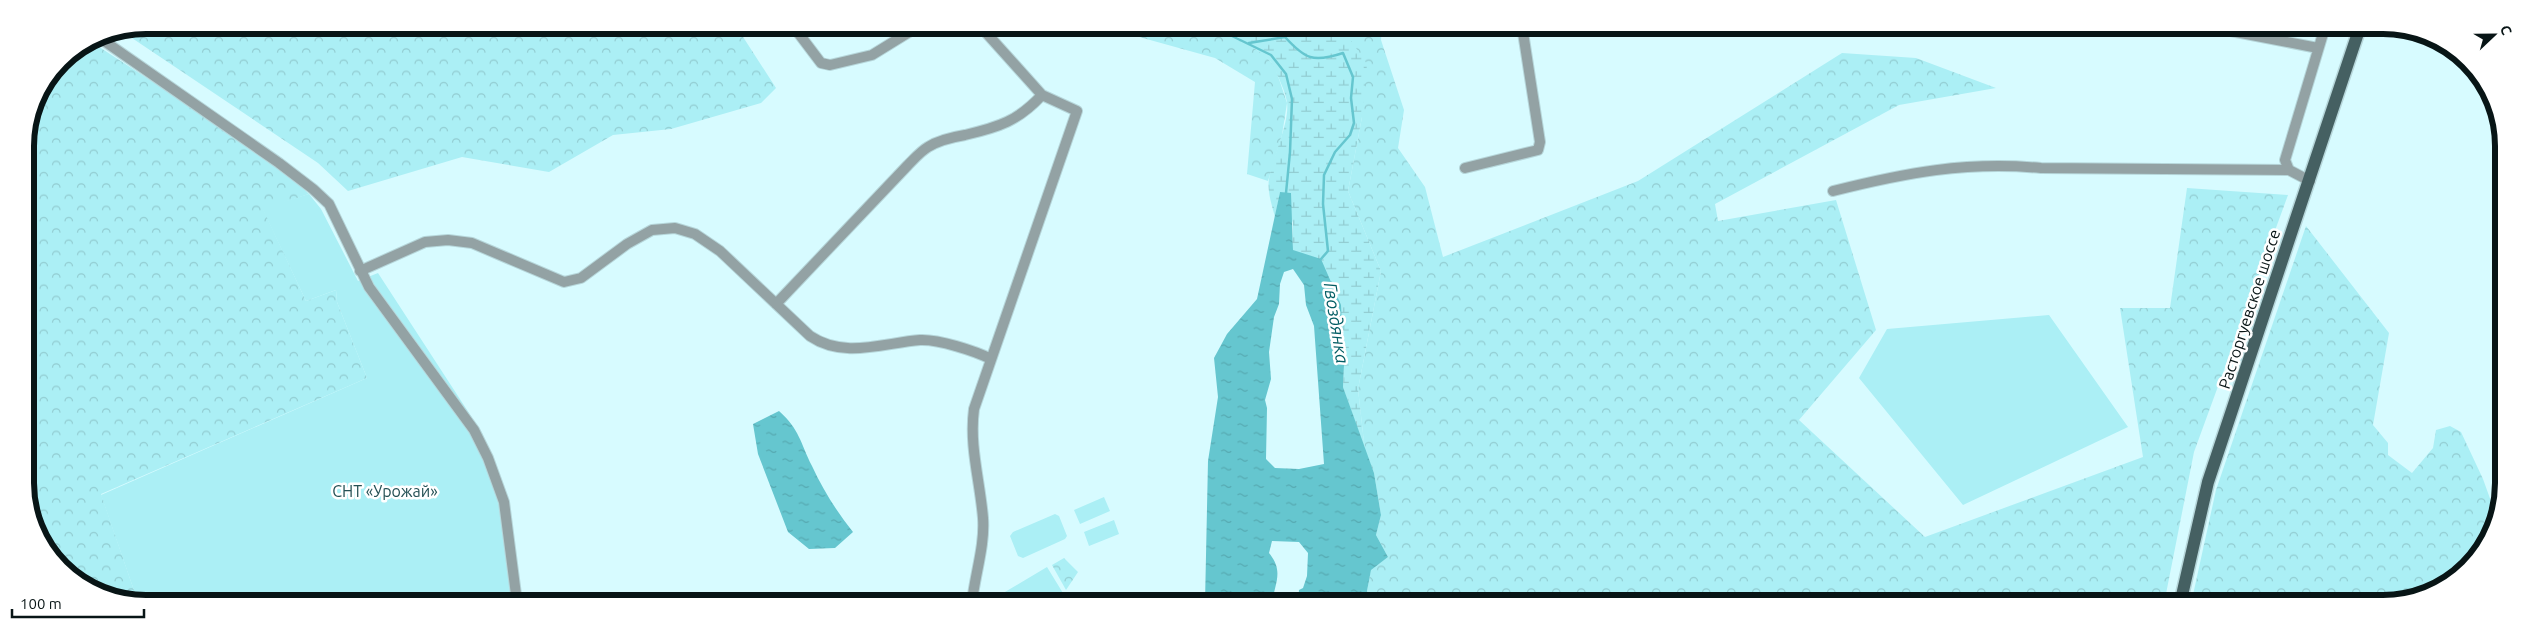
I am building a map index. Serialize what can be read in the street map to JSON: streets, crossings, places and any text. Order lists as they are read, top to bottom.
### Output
{
  "streets": {
    "main road": ["Расторгуевское шоссе"]
  },
  "water": ["Гвоздянка"],
  "parks": ["СНТ «Урожай»"],
  "scale_bar": "100 m",
  "north": "right"
}
